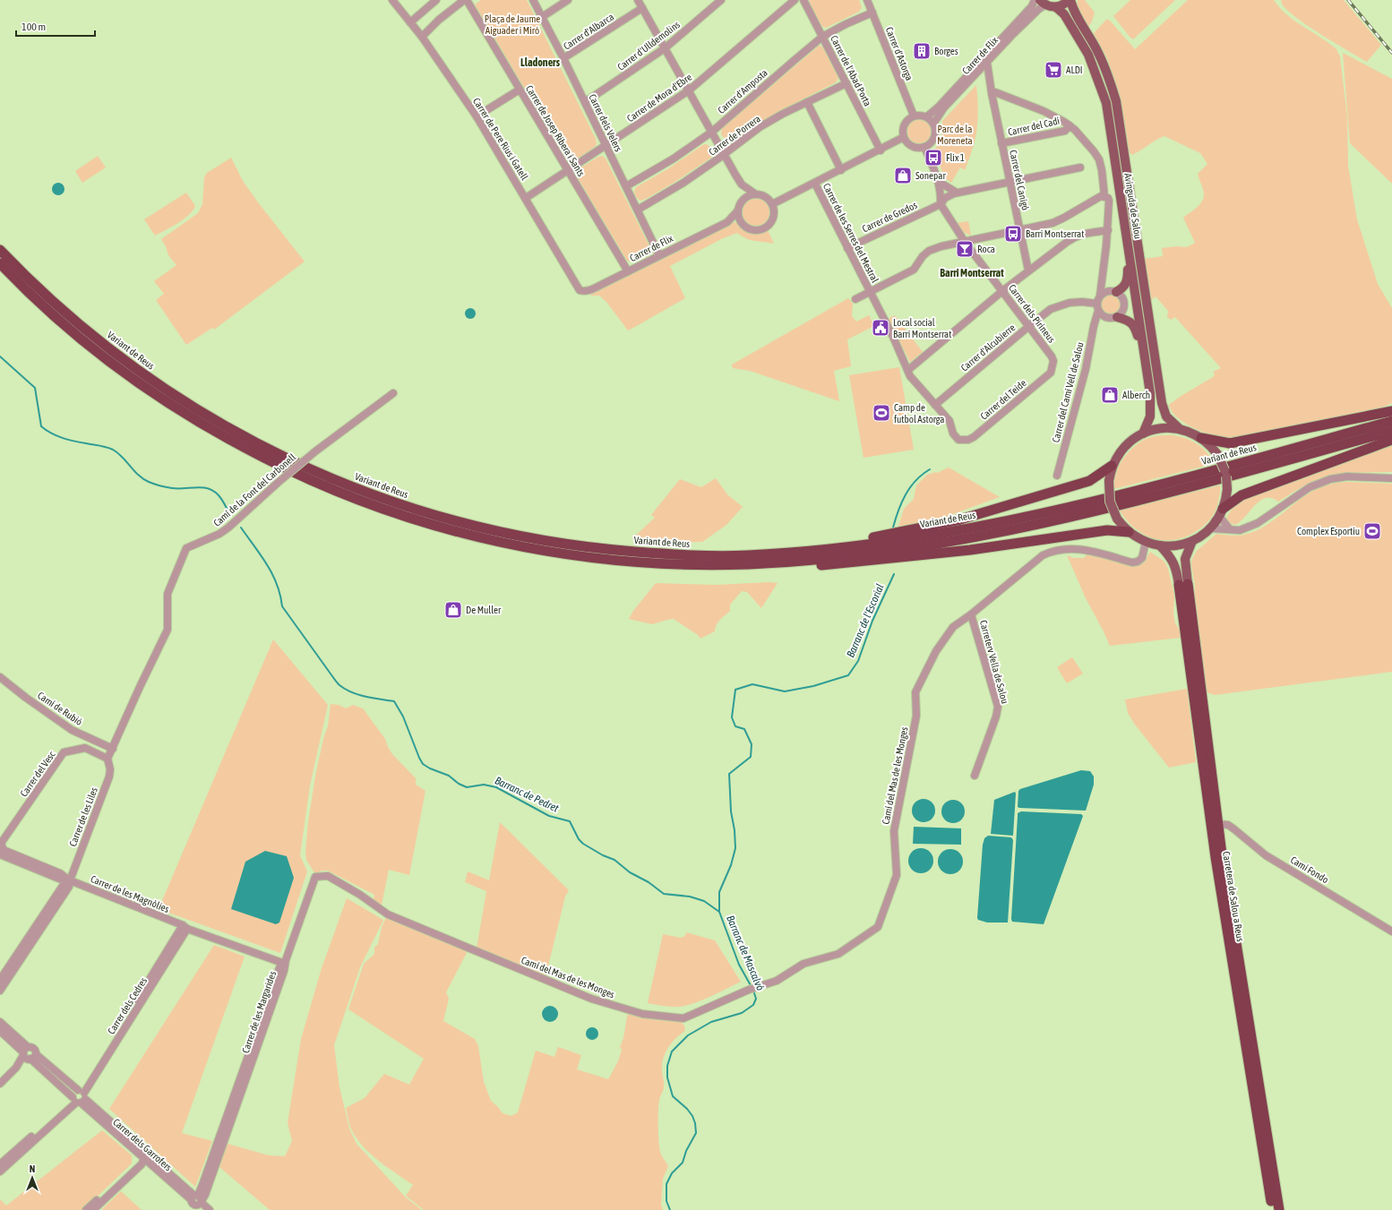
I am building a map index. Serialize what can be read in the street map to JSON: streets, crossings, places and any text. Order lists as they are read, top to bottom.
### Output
{
  "streets": {
    "highway": ["Variant de Reus", "Carretera de Salou a Reus"],
    "main road": ["Avinguda de Salou"],
    "street": [
      "Carrer d'Albarca",
      "Carrer d'Ulldemolins",
      "Carrer d'Astorga",
      "Carrer de Flix",
      "Carrer de l'Abad Porta",
      "Carrer d'Amposta",
      "Carrer de Mora d'Ebre",
      "Carrer dels Velers",
      "Carrer del Cadí",
      "Carrer de Josep Ribera i Sants",
      "Carrer de Porrera",
      "Carrer de Pere Rius i Gatell",
      "Carrer del Canigó",
      "Carrer de Gredos",
      "Carrer de les Serres del Mestral",
      "Carrer dels Pirineus",
      "Carrer d'Alcubierre",
      "Carrer del Camí Vell de Salou",
      "Carrer del Teide",
      "Camí de la Font del Carbonell",
      "Carreterv Vella de Salou",
      "Camí de Rubió",
      "Carrer del Vesc",
      "Camí del Mas de les Monges",
      "Carrer de les Liles",
      "Camí Fondo",
      "Carrer de les Magnòlies",
      "Carrer dels Cedres",
      "Carrer de les Margarides",
      "Carrer dels Garrofers"
    ]
  },
  "crossings": [
    ["Carrer d'Albarca", "Carrer dels Velers"],
    ["Carrer d'Ulldemolins", "Carrer dels Velers"],
    ["Carrer d'Astorga", "Carrer de Flix"],
    ["Carrer d'Astorga", "Carrer d'Amposta"],
    ["Carrer de Flix", "Carrer dels Velers"],
    ["Carrer de Flix", "Carrer de Josep Ribera i Sants"],
    ["Carrer de Flix", "Carrer de Pere Rius i Gatell"],
    ["Carrer de Flix", "Carrer del Canigó"],
    ["Carrer de l'Abad Porta", "Carrer d'Amposta"],
    ["Carrer de l'Abad Porta", "Carrer de Porrera"],
    ["Carrer d'Amposta", "Carrer dels Velers"],
    ["Carrer de Mora d'Ebre", "Carrer dels Velers"],
    ["Carrer de Mora d'Ebre", "Carrer de Josep Ribera i Sants"],
    ["Carrer de Mora d'Ebre", "Carrer de Pere Rius i Gatell"],
    ["Carrer dels Velers", "Carrer de Porrera"],
    ["Carrer del Cadí", "Carrer del Canigó"],
    ["Avinguda de Salou", "Camí del Mas de les Monges"],
    ["Carrer de Gredos", "Carrer de les Serres del Mestral"],
    ["Carrer de Gredos", "Carrer dels Pirineus"],
    ["Carrer de les Serres del Mestral", "Carrer d'Alcubierre"],
    ["Carrer de les Serres del Mestral", "Carrer del Teide"],
    ["Carrer dels Pirineus", "Carrer d'Alcubierre"],
    ["Carrer dels Pirineus", "Carrer del Teide"],
    ["Carrer d'Alcubierre", "Carrer del Camí Vell de Salou"],
    ["Camí de la Font del Carbonell", "Camí de Rubió"],
    ["Camí de la Font del Carbonell", "Carrer del Vesc"],
    ["Camí de la Font del Carbonell", "Carrer de les Liles"],
    ["Carreterv Vella de Salou", "Camí del Mas de les Monges"],
    ["Carrer del Vesc", "Carrer de les Liles"],
    ["Carrer del Vesc", "Carrer de les Magnòlies"],
    ["Camí del Mas de les Monges", "Carrer de les Margarides"],
    ["Carrer de les Liles", "Carrer de les Magnòlies"],
    ["Carrer de les Magnòlies", "Carrer dels Cedres"],
    ["Carrer de les Magnòlies", "Carrer de les Margarides"],
    ["Carrer dels Cedres", "Carrer dels Garrofers"],
    ["Carrer de les Margarides", "Carrer dels Garrofers"]
  ],
  "districts": ["Lladoners", "Barri Montserrat"],
  "water": ["Barranc de l'Escorial", "Barranc de Pedret", "Barranc de Mascalvó"],
  "parks": ["Plaça de Jaume Aiguader i Miró", "Parc de la Moreneta"],
  "places": {
    "building": ["Borges"],
    "supermarket": ["ALDI"],
    "bus stop": ["Flix 1", "Barri Montserrat"],
    "shop": ["Sonepar", "Alberch", "De Muller"],
    "bar": ["Roca"],
    "public building": ["Local social Barri Montserrat"],
    "sports": ["Camp de futbol Astorga", "Complex Esportiu"]
  },
  "scale_bar": "100 m",
  "north": "top"
}
